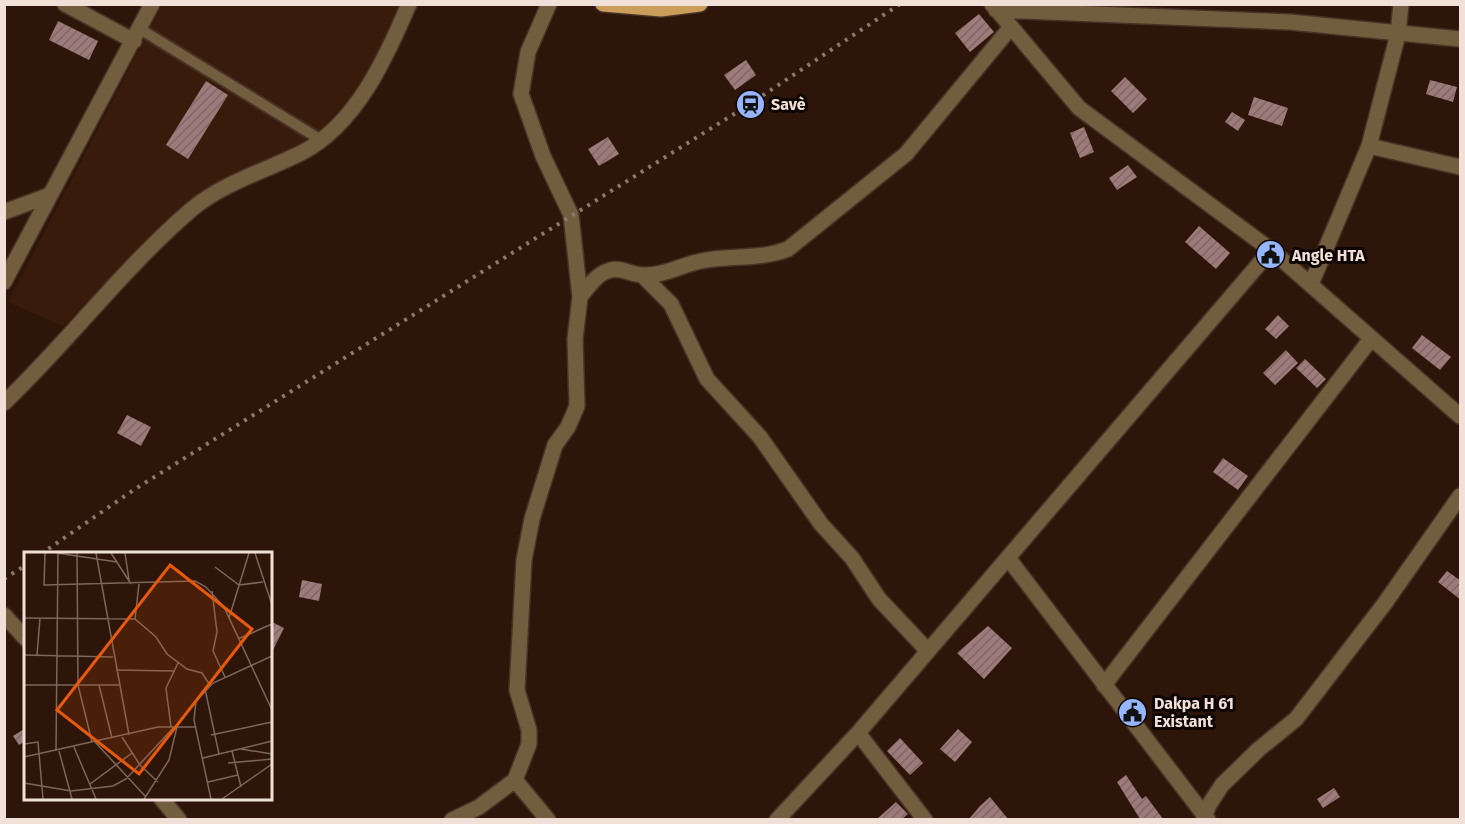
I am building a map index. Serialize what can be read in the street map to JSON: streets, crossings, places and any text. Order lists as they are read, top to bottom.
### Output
{
  "places": {
    "station": ["Savè"],
    "public building": ["Angle HTA", "Dakpa H 61 Existant"]
  }
}
